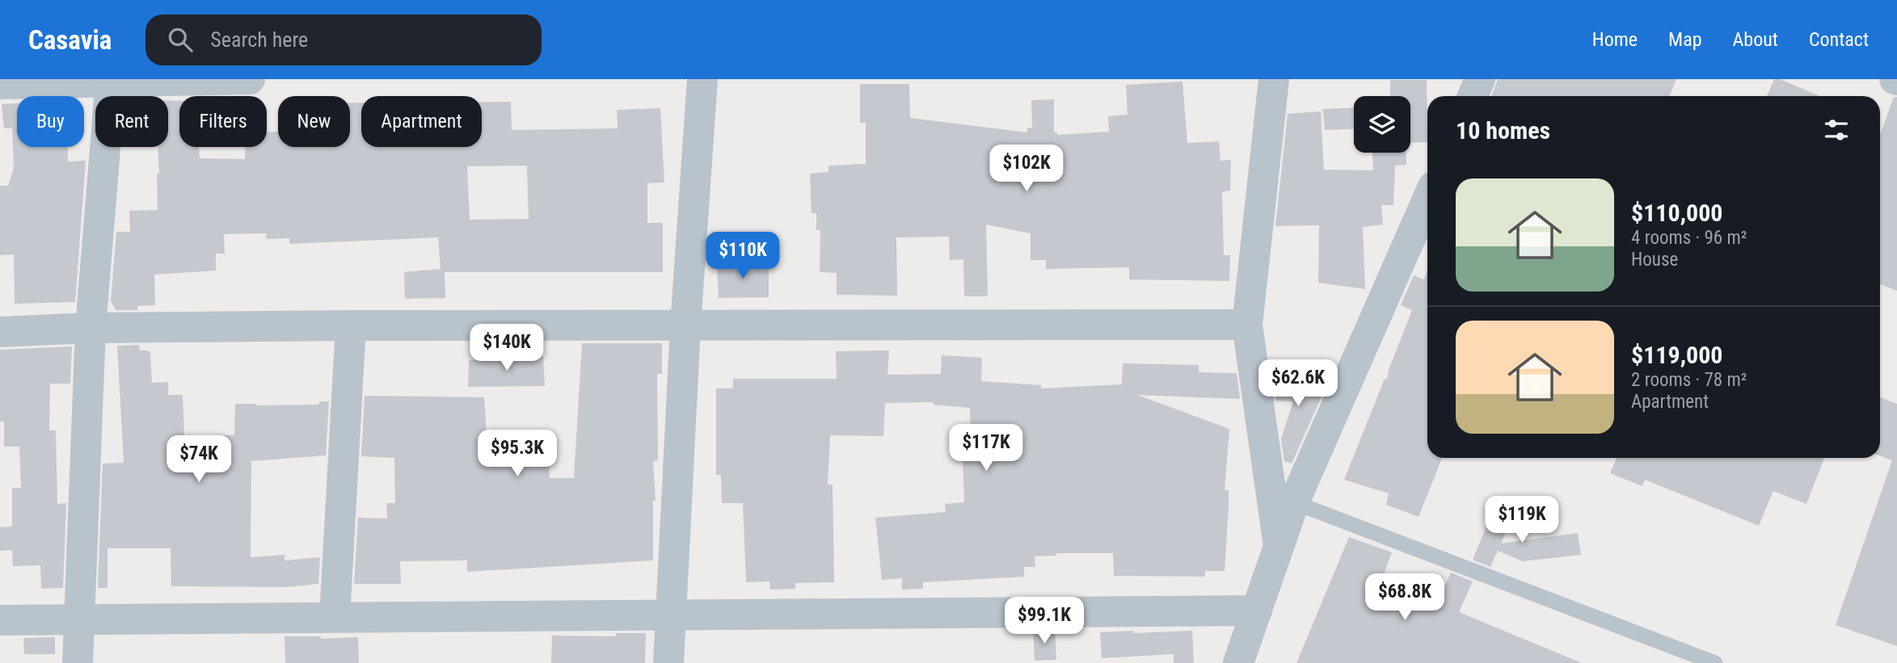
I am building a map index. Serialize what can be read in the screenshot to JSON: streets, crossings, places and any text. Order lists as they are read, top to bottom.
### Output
{
  "page": {
    "header": "Casavia",
    "search": "Search here",
    "nav": [
      "Home",
      "Map",
      "About",
      "Contact"
    ],
    "chip": [
      "Buy",
      "Rent",
      "Filters",
      "New",
      "Apartment"
    ],
    "heading": "10 homes",
    "price": [
      "$102K",
      "$110K",
      "$140K",
      "$62.6K",
      "$117K",
      "$95.3K",
      "$74K",
      "$119K",
      "$68.8K",
      "$99.1K"
    ],
    "list": [
      {
        "name": "$110,000",
        "note": "4 rooms · 96 m² · House"
      },
      {
        "name": "$119,000",
        "note": "2 rooms · 78 m² · Apartment"
      }
    ]
  }
}
